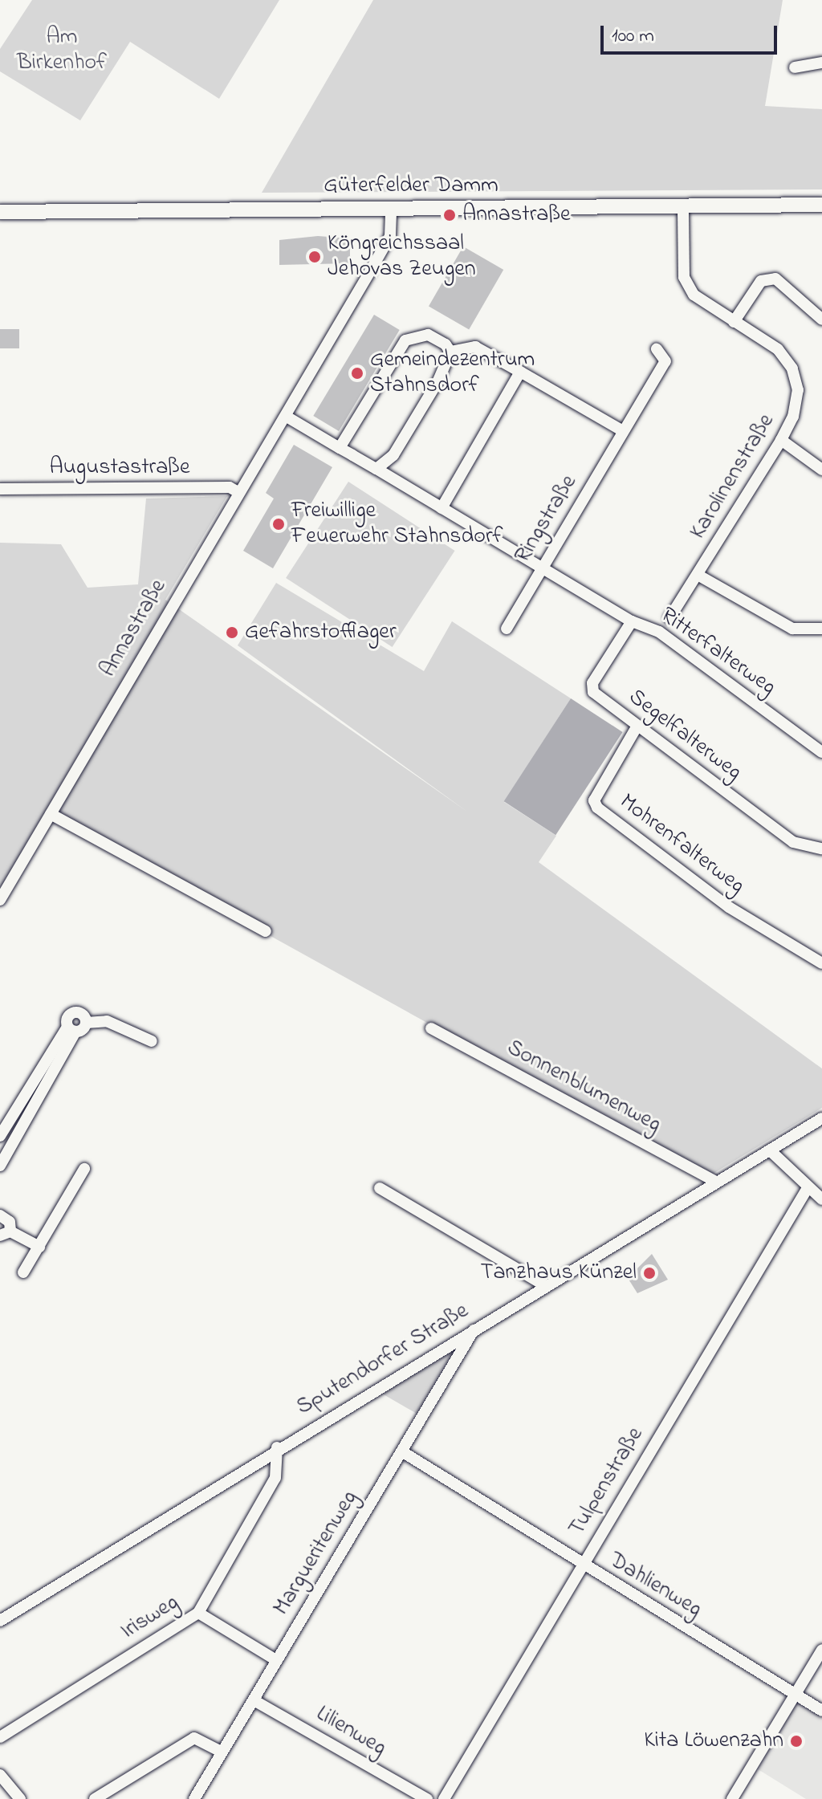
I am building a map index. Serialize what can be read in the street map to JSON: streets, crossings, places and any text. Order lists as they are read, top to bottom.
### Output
{
  "streets": {
    "street": [
      "Güterfelder Damm",
      "Augustastraße",
      "Karolinenstraße",
      "Ringstraße",
      "Annastraße",
      "Ritterfalterweg",
      "Segelfalterweg",
      "Mohrenfalterweg",
      "Sonnenblumenweg",
      "Sputendorfer Straße",
      "Tulpenstraße",
      "Margueritenweg",
      "Dahlienweg",
      "Irisweg",
      "Lilienweg"
    ]
  },
  "crossings": [
    ["Güterfelder Damm", "Karolinenstraße"],
    ["Güterfelder Damm", "Annastraße"],
    ["Augustastraße", "Annastraße"],
    ["Ringstraße", "Ritterfalterweg"],
    ["Annastraße", "Ritterfalterweg"],
    ["Ritterfalterweg", "Segelfalterweg"],
    ["Segelfalterweg", "Mohrenfalterweg"],
    ["Sonnenblumenweg", "Sputendorfer Straße"],
    ["Sputendorfer Straße", "Margueritenweg"],
    ["Sputendorfer Straße", "Irisweg"],
    ["Tulpenstraße", "Dahlienweg"],
    ["Margueritenweg", "Dahlienweg"],
    ["Margueritenweg", "Lilienweg"]
  ],
  "parks": ["Am Birkenhof"],
  "places": [
    "Annastraße",
    "Köngreichssaal Jehovas Zeugen",
    "Gemeindezentrum Stahnsdorf",
    "Freiwillige Feuerwehr Stahnsdorf",
    "Gefahrstofflager",
    "Tanzhaus Künzel",
    "Kita Löwenzahn"
  ],
  "scale_bar": "100 m"
}
